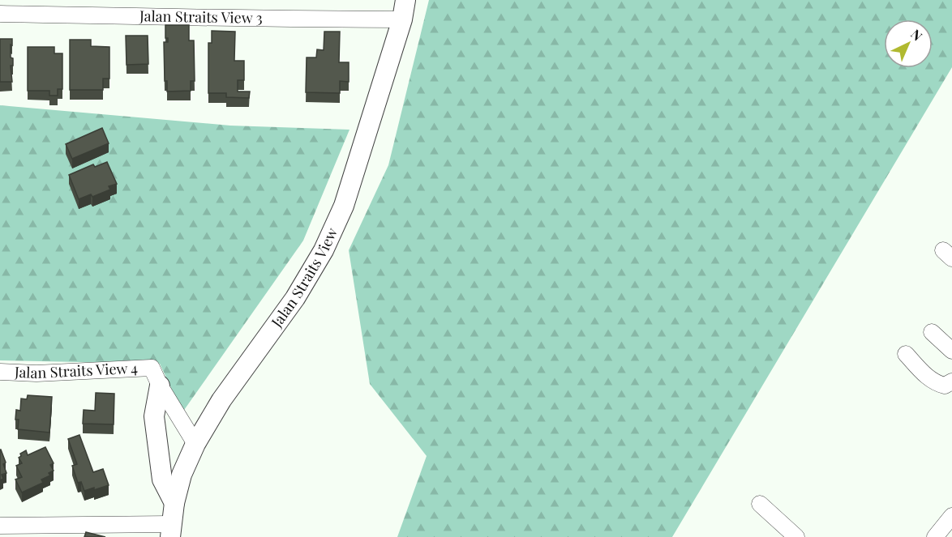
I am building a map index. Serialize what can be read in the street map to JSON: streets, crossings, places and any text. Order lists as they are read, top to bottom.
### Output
{
  "streets": {
    "street": ["Jalan Straits View 3", "Jalan Straits View", "Jalan Straits View 4"]
  },
  "crossings": [
    ["Jalan Straits View 3", "Jalan Straits View"],
    ["Jalan Straits View", "Jalan Straits View 4"]
  ],
  "north": "top right"
}
